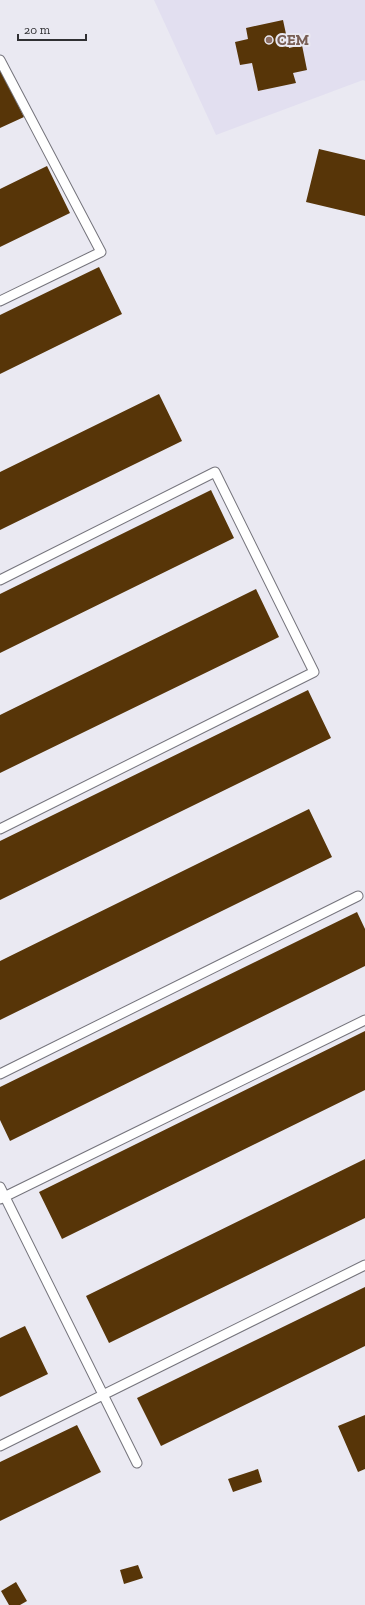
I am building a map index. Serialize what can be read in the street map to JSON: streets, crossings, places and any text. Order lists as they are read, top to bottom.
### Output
{
  "places": ["CEM"],
  "scale_bar": "20 m"
}
